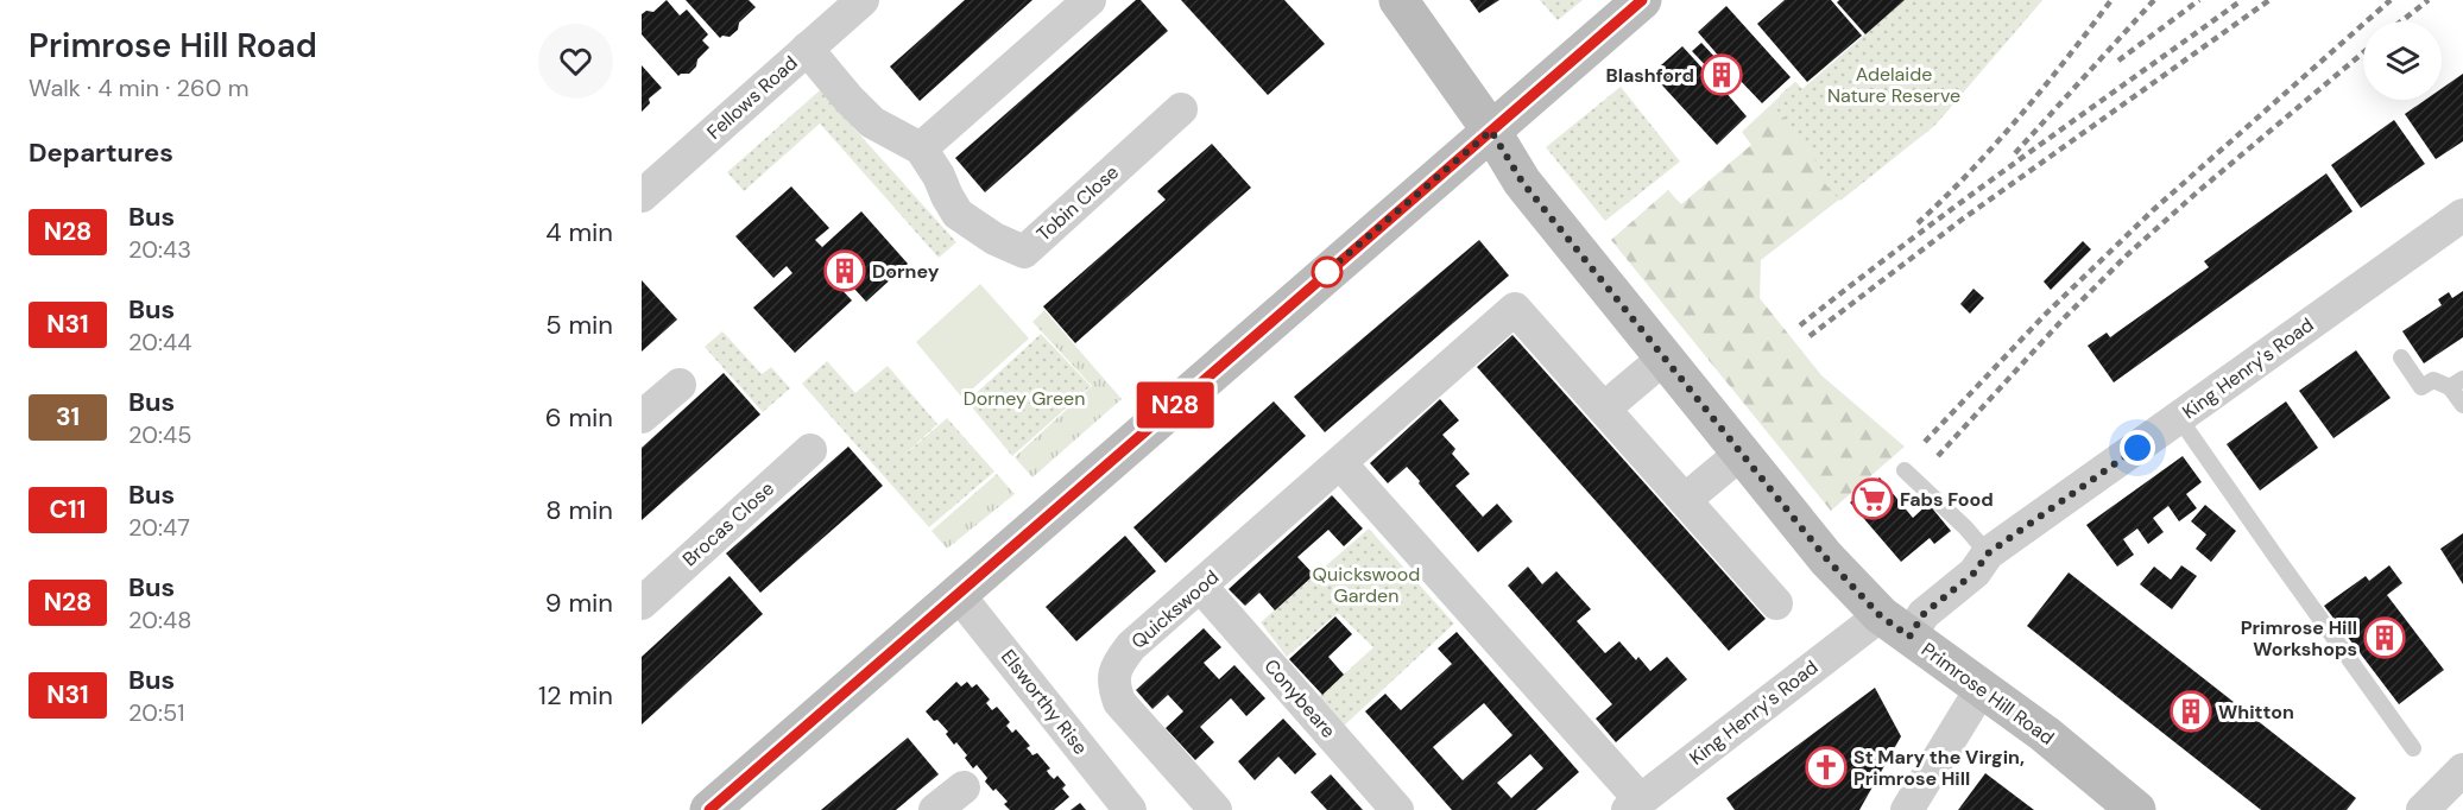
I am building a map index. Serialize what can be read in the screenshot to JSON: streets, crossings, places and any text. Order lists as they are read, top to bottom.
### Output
{
  "streets": {
    "main road": ["Primrose Hill Road"],
    "street": [
      "Fellows Road",
      "Tobin Close",
      "King Henry's Road",
      "Brocas Close",
      "Quickswood",
      "Conybeare",
      "Elsworthy Rise"
    ]
  },
  "crossings": [
    ["King Henry's Road", "Primrose Hill Road"],
    ["Quickswood", "Conybeare"]
  ],
  "parks": ["Adelaide Nature Reserve", "Dorney Green", "Quickswood Garden"],
  "places": {
    "building": [
      "Blashford",
      "Dorney",
      "Primrose Hill Workshops",
      "Whitton"
    ],
    "supermarket": ["Fabs Food"],
    "church": ["St Mary the Virgin, Primrose Hill"]
  },
  "lines": ["bus line N28"],
  "page": {
    "heading": [
      ["Primrose Hill Road", "Walk · 4 min · 260 m"],
      "Departures"
    ],
    "on_map": "N28",
    "list": [
      {
        "mark": "N28",
        "name": "Bus",
        "note": "20:43",
        "value": "4 min"
      },
      {
        "mark": "N31",
        "name": "Bus",
        "note": "20:44",
        "value": "5 min"
      },
      {
        "mark": "31",
        "name": "Bus",
        "note": "20:45",
        "value": "6 min"
      },
      {
        "mark": "C11",
        "name": "Bus",
        "note": "20:47",
        "value": "8 min"
      },
      {
        "mark": "N28",
        "name": "Bus",
        "note": "20:48",
        "value": "9 min"
      },
      {
        "mark": "N31",
        "name": "Bus",
        "note": "20:51",
        "value": "12 min"
      }
    ]
  }
}
